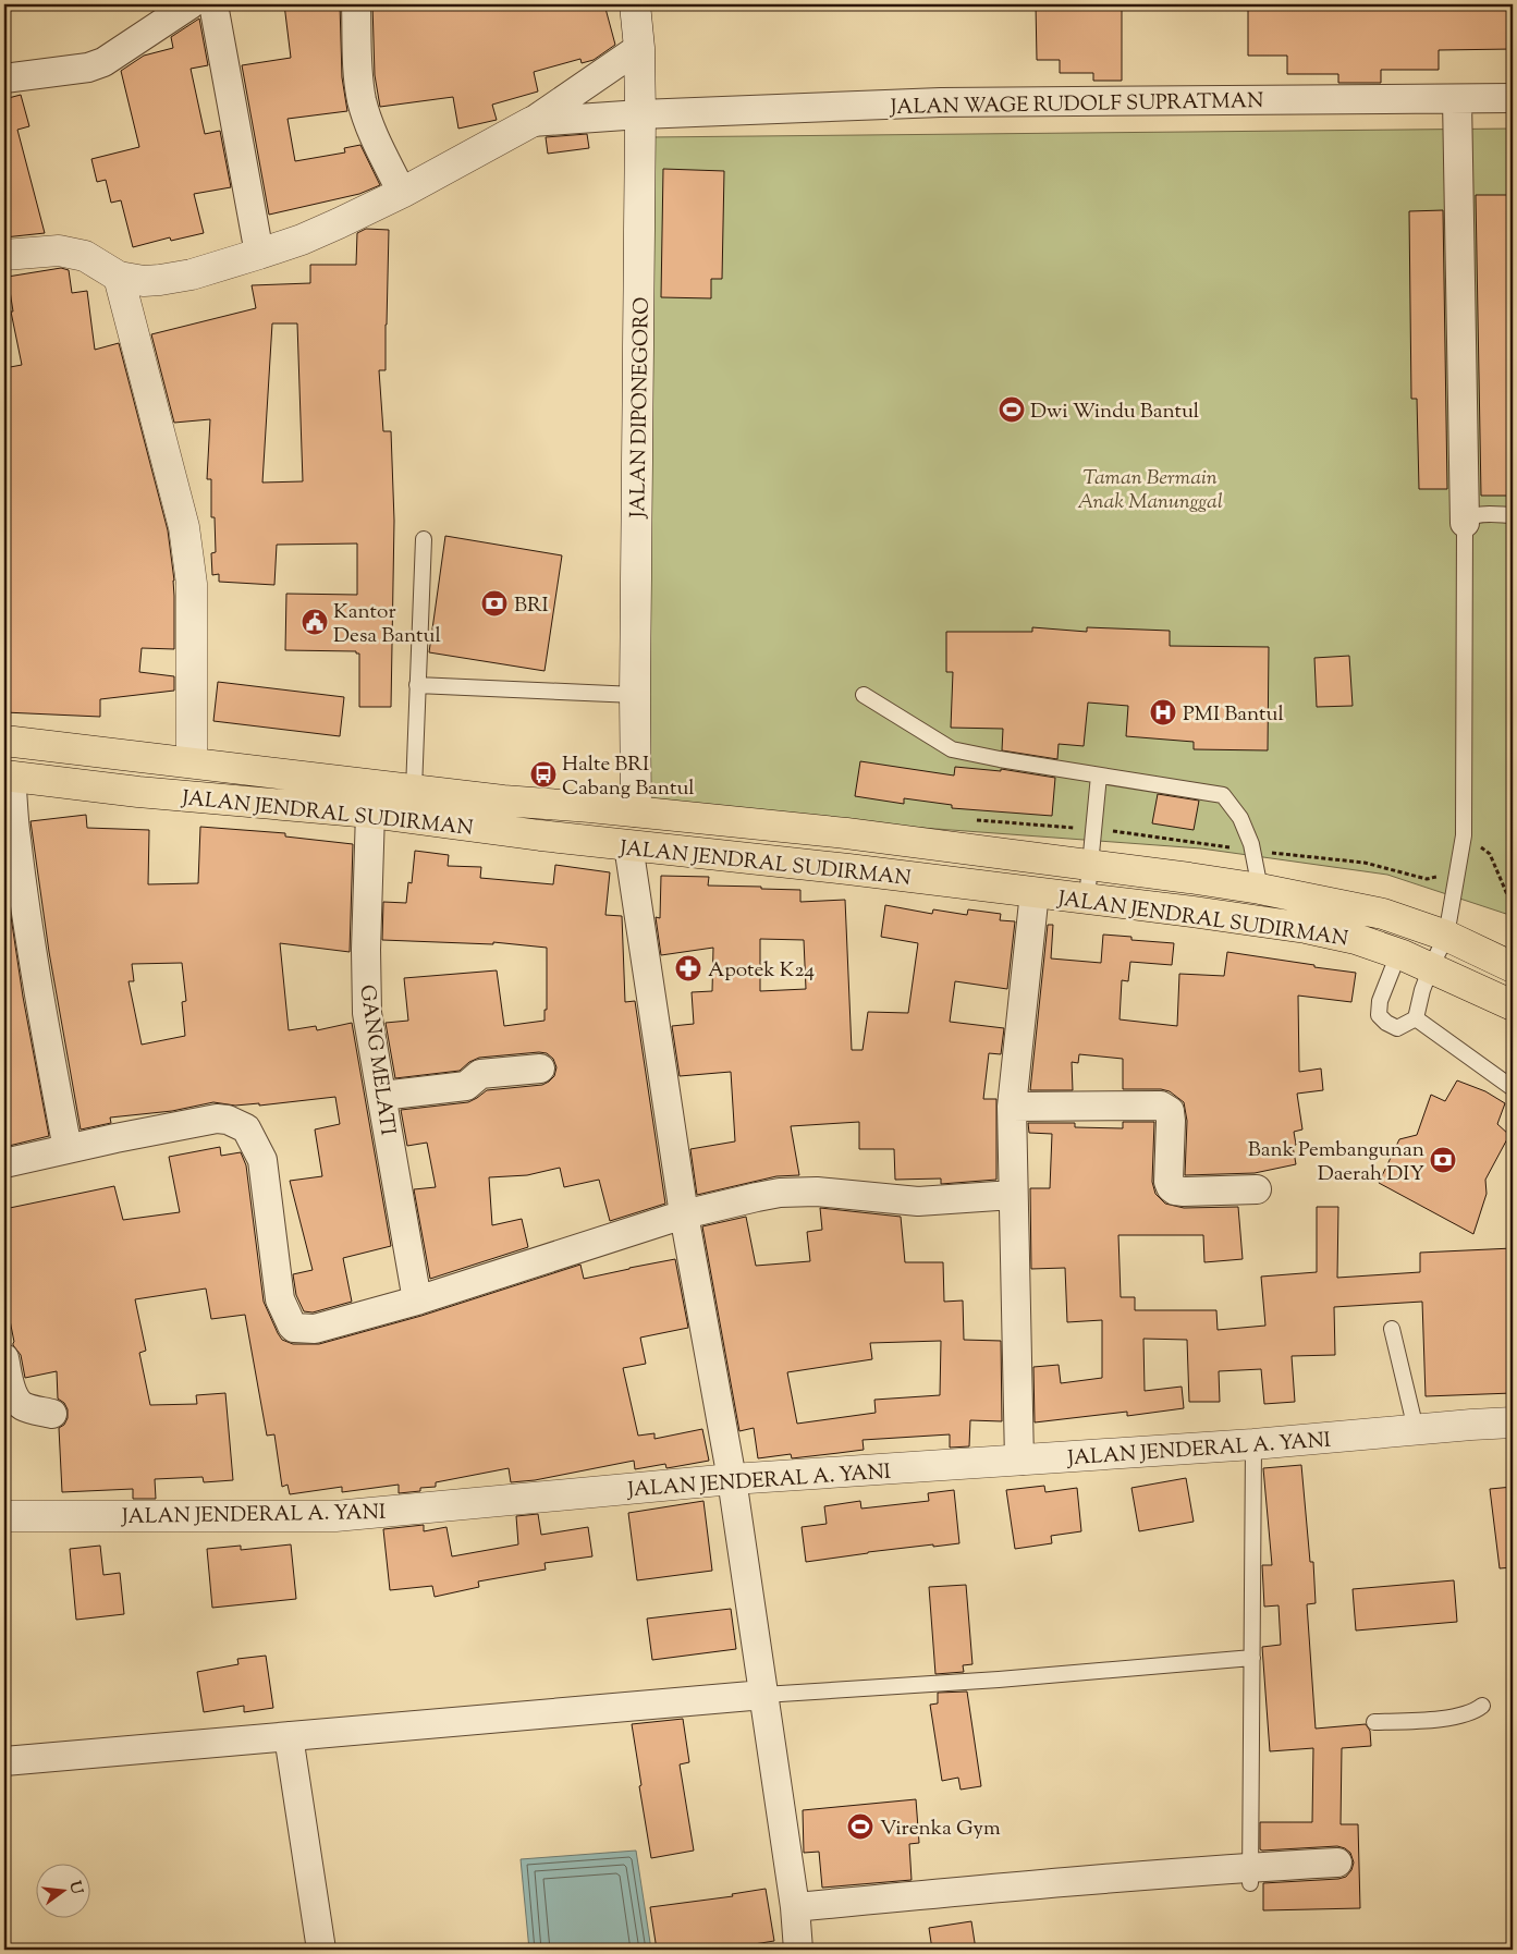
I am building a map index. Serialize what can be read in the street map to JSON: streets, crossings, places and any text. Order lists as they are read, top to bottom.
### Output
{
  "streets": {
    "main road": ["JALAN JENDRAL SUDIRMAN"],
    "street": [
      "JALAN WAGE RUDOLF SUPRATMAN",
      "JALAN DIPONEGORO",
      "GANG MELATI",
      "JALAN JENDERAL A. YANI"
    ]
  },
  "crossings": [
    ["JALAN WAGE RUDOLF SUPRATMAN", "JALAN DIPONEGORO"],
    ["JALAN DIPONEGORO", "JALAN JENDRAL SUDIRMAN"],
    ["JALAN JENDRAL SUDIRMAN", "GANG MELATI"]
  ],
  "parks": ["Taman Bermain Anak Manunggal"],
  "places": {
    "sports": ["Dwi Windu Bantul", "Virenka Gym"],
    "bank": ["BRI", "Bank Pembangunan Daerah DIY"],
    "public building": ["Kantor Desa Bantul"],
    "hospital": ["PMI Bantul"],
    "bus stop": ["Halte BRI Cabang Bantul"],
    "pharmacy": ["Apotek K24"]
  },
  "north": "right"
}
